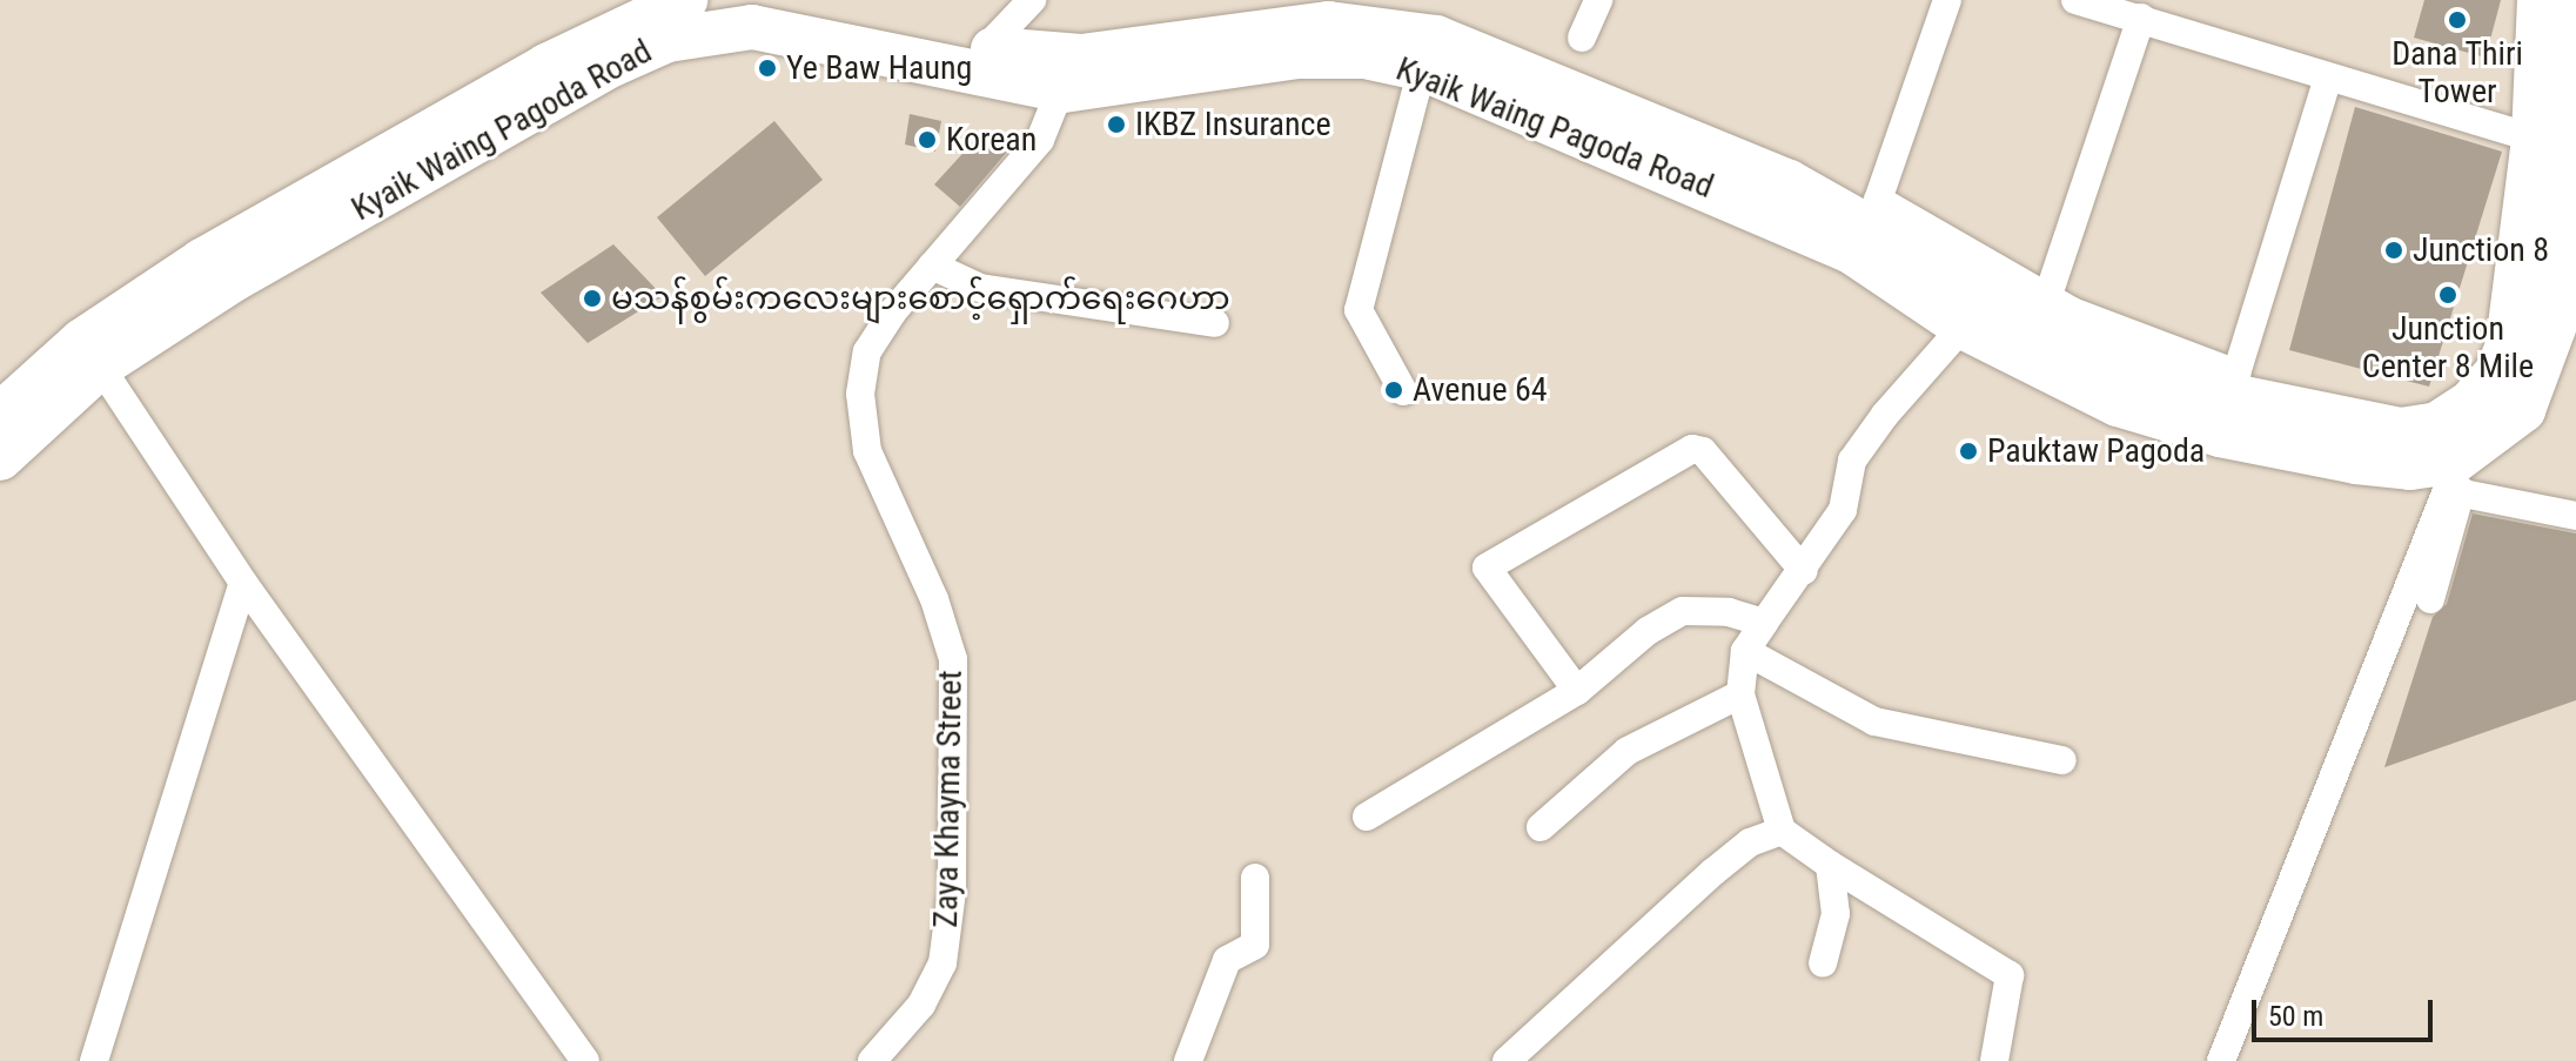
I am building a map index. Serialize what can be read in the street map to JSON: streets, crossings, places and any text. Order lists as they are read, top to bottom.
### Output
{
  "streets": {
    "main road": ["Kyaik Waing Pagoda Road"],
    "street": ["Zaya Khayma Street"]
  },
  "crossings": [
    ["Kyaik Waing Pagoda Road", "Zaya Khayma Street"]
  ],
  "places": [
    "Dana Thiri Tower",
    "Ye Baw Haung",
    "IKBZ Insurance",
    "Korean",
    "Junction 8",
    "Junction Center 8 Mile",
    "မသန်စွမ်းကလေးများစောင့်ရှောက်ရေးဂေဟာ",
    "Avenue 64",
    "Pauktaw Pagoda"
  ],
  "scale_bar": "50 m"
}
